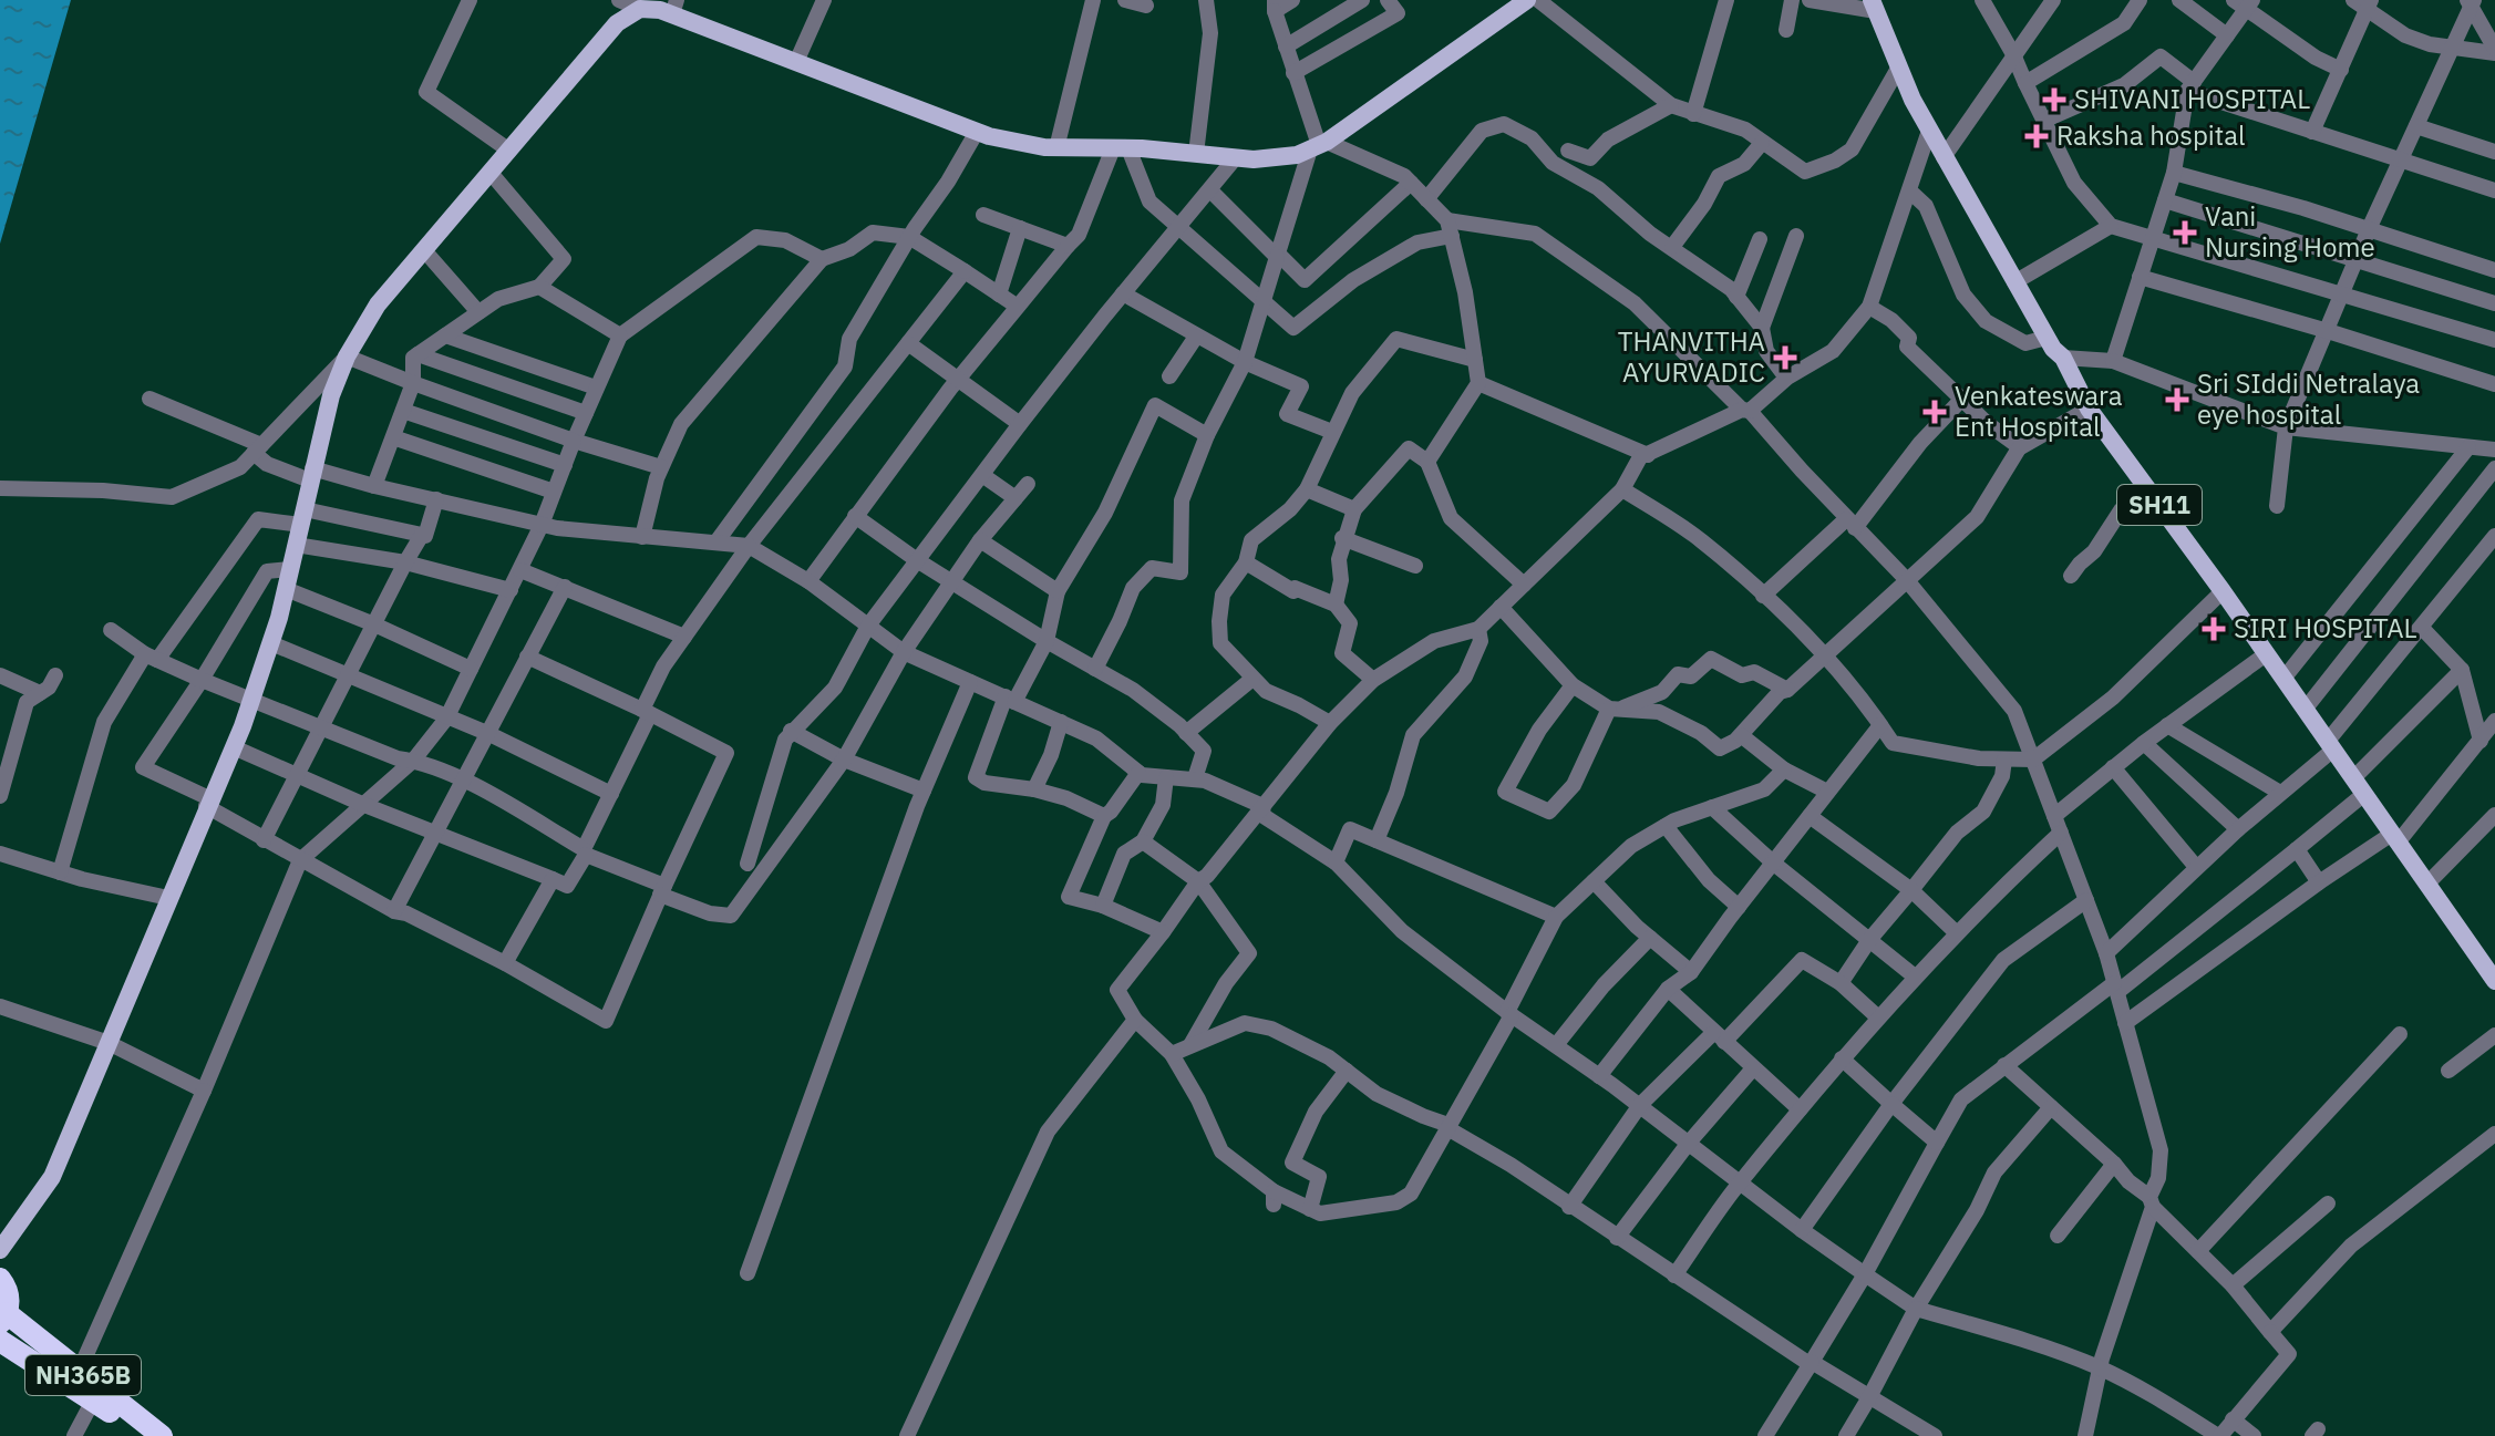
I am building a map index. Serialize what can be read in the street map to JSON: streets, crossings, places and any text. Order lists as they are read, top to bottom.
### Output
{
  "streets": {
    "highway": ["NH365B"],
    "main road": ["SH11"]
  },
  "places": {
    "health": [
      "SHIVANI HOSPITAL",
      "Raksha hospital",
      "Vani Nursing Home",
      "THANVITHA AYURVADIC",
      "Sri SIddi Netralaya eye hospital",
      "Venkateswara Ent Hospital",
      "SIRI HOSPITAL"
    ]
  }
}
